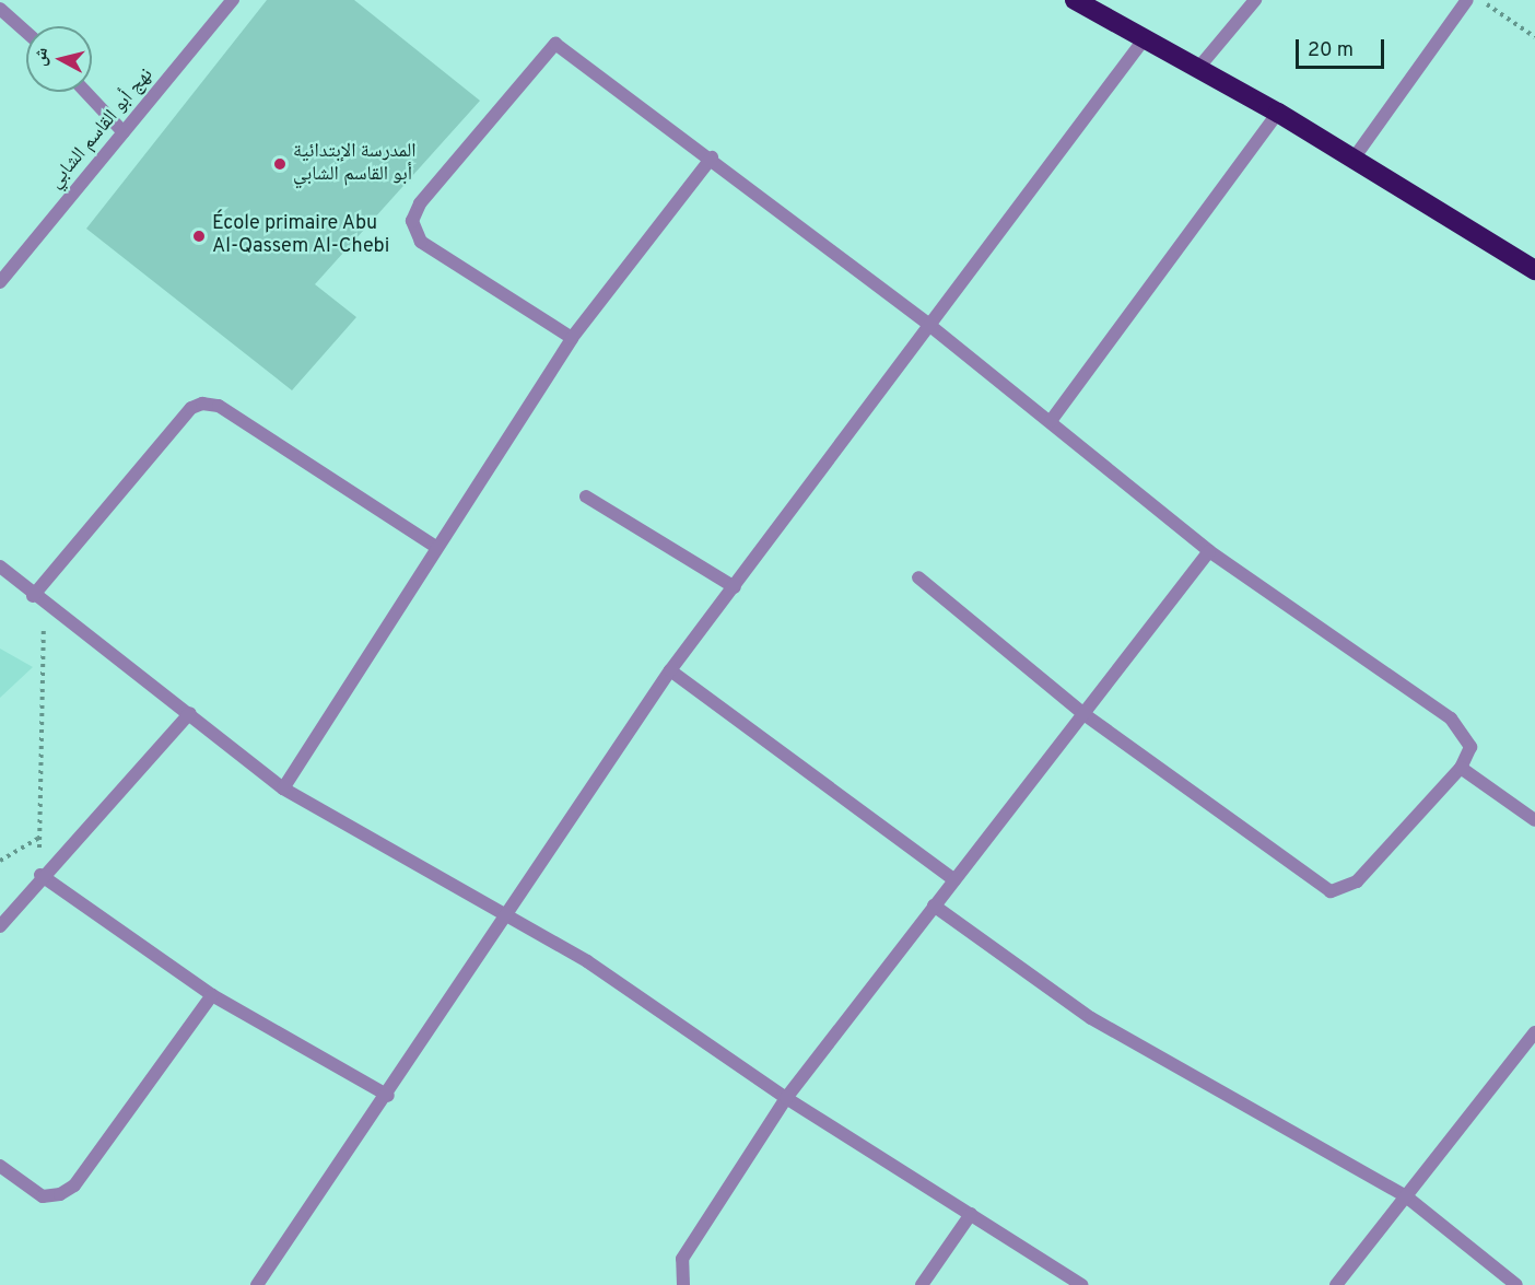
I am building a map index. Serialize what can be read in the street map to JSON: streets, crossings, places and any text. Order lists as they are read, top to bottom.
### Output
{
  "streets": {
    "street": ["نهج أبو القاسم الشابي"]
  },
  "places": ["المدرسة الإبتدائية أبو القاسم الشابي", "École primaire Abu Al-Qassem Al-Chebi"],
  "scale_bar": "20 m",
  "north": "left"
}
